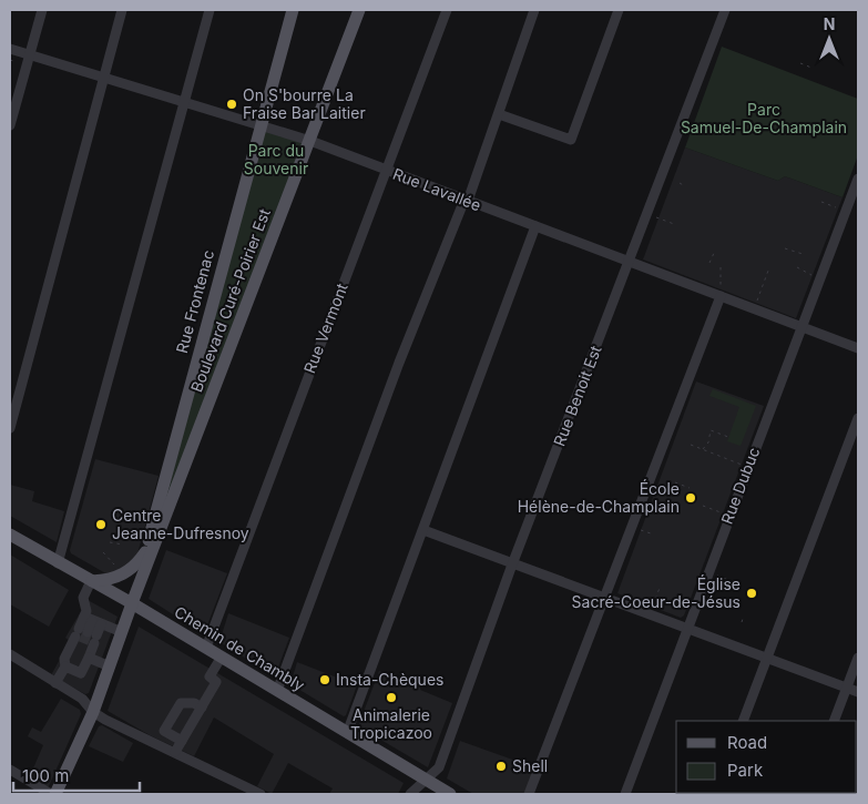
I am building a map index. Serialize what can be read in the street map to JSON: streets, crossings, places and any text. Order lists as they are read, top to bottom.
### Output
{
  "streets": {
    "main road": ["Boulevard Curé-Poirier Est", "Rue Frontenac", "Chemin de Chambly"],
    "street": [
      "Rue Lavallée",
      "Rue Vermont",
      "Rue Benoit Est",
      "Rue Dubuc"
    ]
  },
  "crossings": [
    ["Rue Lavallée", "Boulevard Curé-Poirier Est"],
    ["Rue Lavallée", "Rue Frontenac"],
    ["Rue Lavallée", "Rue Vermont"],
    ["Rue Lavallée", "Rue Benoit Est"],
    ["Rue Lavallée", "Rue Dubuc"],
    ["Boulevard Curé-Poirier Est", "Rue Frontenac"],
    ["Boulevard Curé-Poirier Est", "Chemin de Chambly"],
    ["Rue Frontenac", "Chemin de Chambly"],
    ["Rue Vermont", "Chemin de Chambly"],
    ["Rue Benoit Est", "Chemin de Chambly"]
  ],
  "parks": ["Parc Samuel-De-Champlain", "Parc du Souvenir"],
  "places": [
    "On S'bourre La Fraise Bar Laitier",
    "École Hélène-de-Champlain",
    "Centre Jeanne-Dufresnoy",
    "Église Sacré-Coeur-de-Jésus",
    "Insta-Chèques",
    "Animalerie Tropicazoo",
    "Shell"
  ],
  "legend": ["Road", "Park"],
  "scale_bar": "100 m",
  "north": "top"
}
